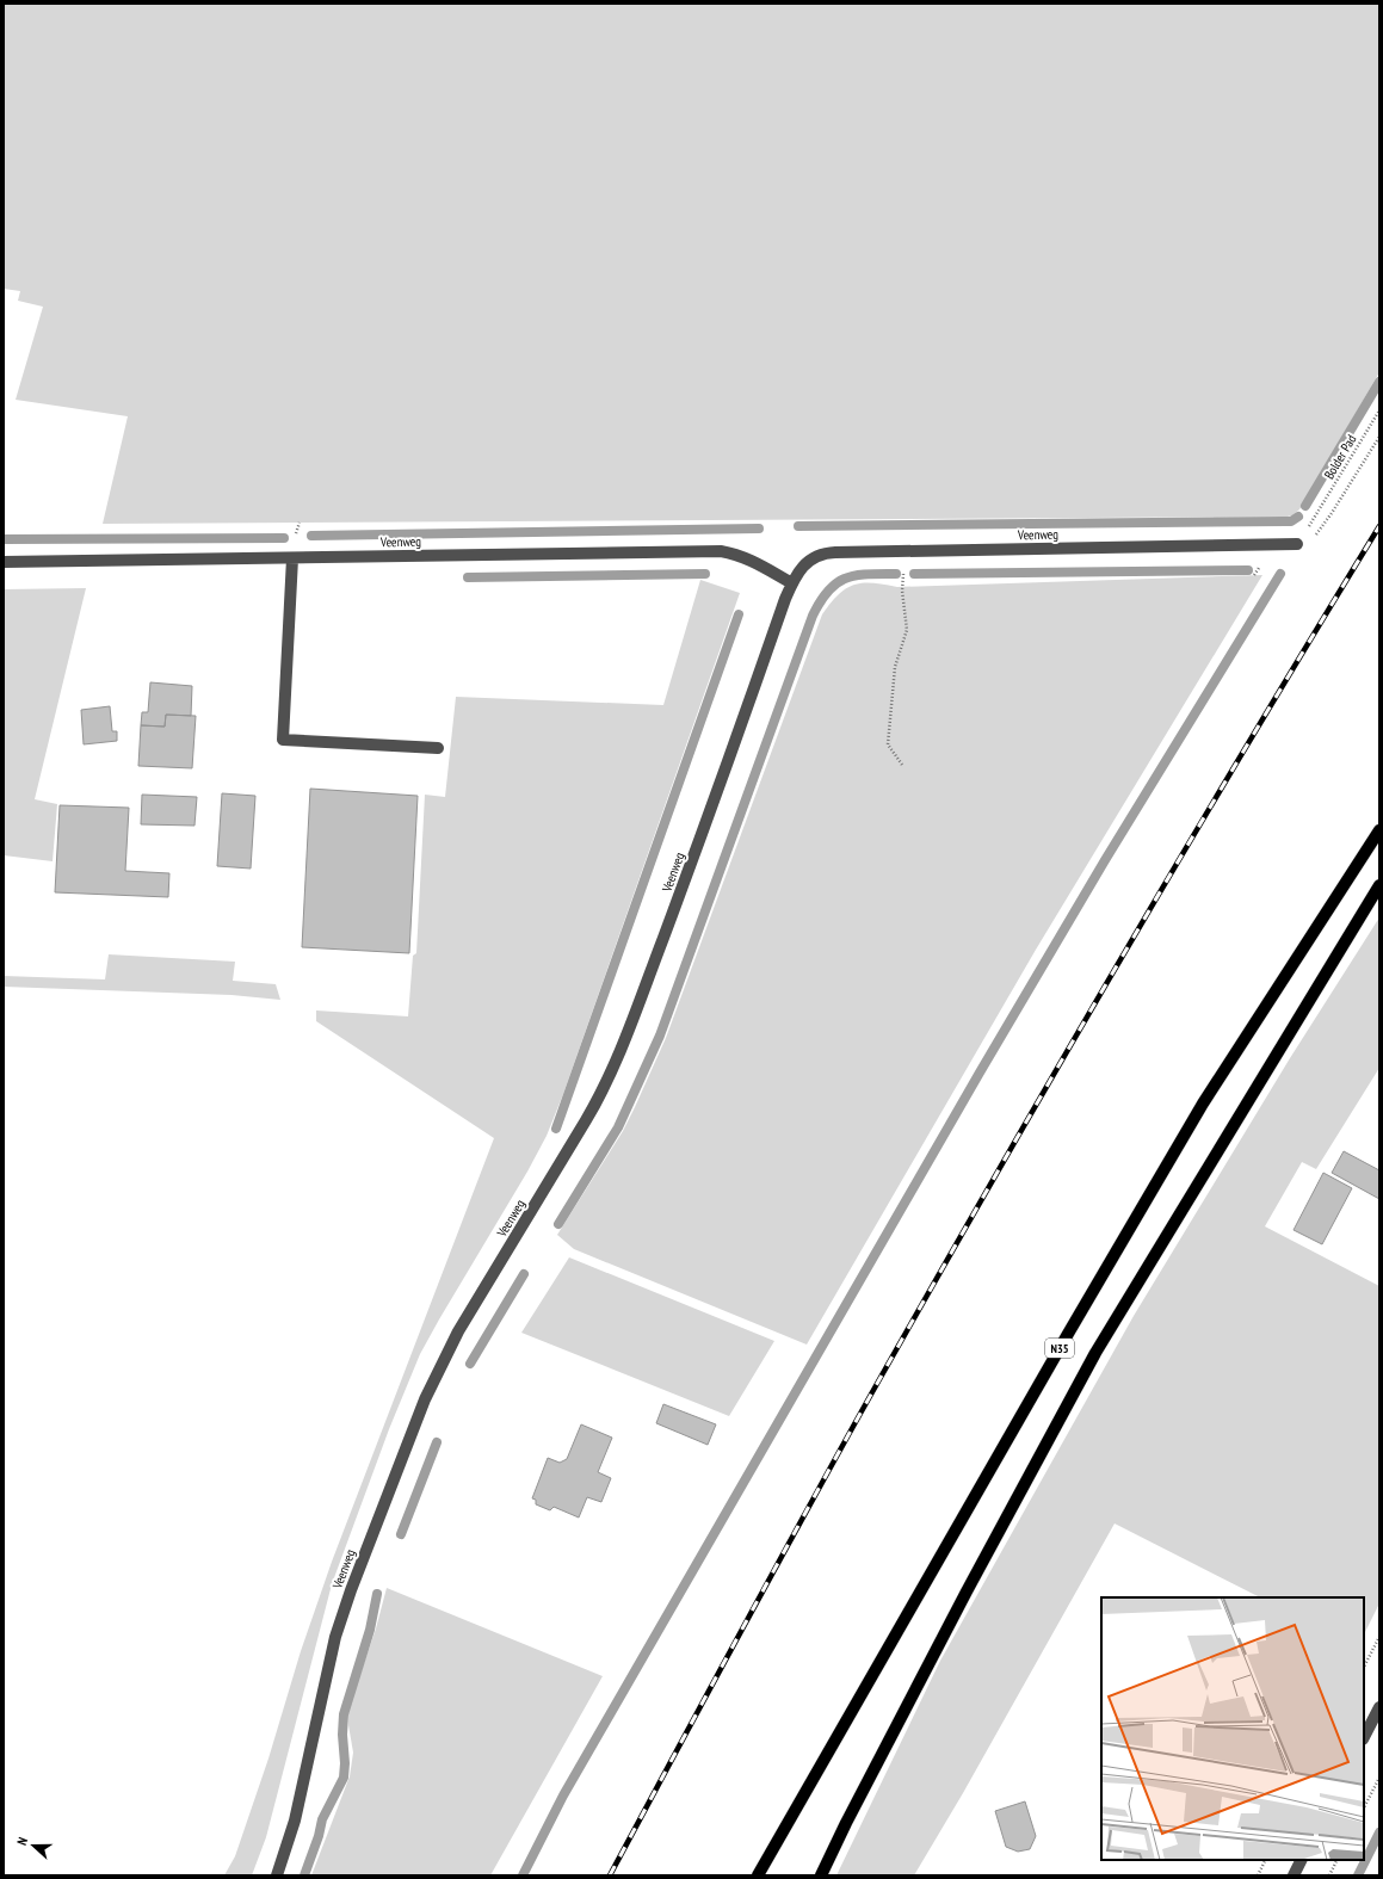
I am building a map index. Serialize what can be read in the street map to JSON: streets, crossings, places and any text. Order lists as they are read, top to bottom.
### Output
{
  "streets": {
    "main road": ["N35"],
    "street": ["Veenweg"],
    "path": ["Bolder Pad"]
  },
  "north": "left"
}
